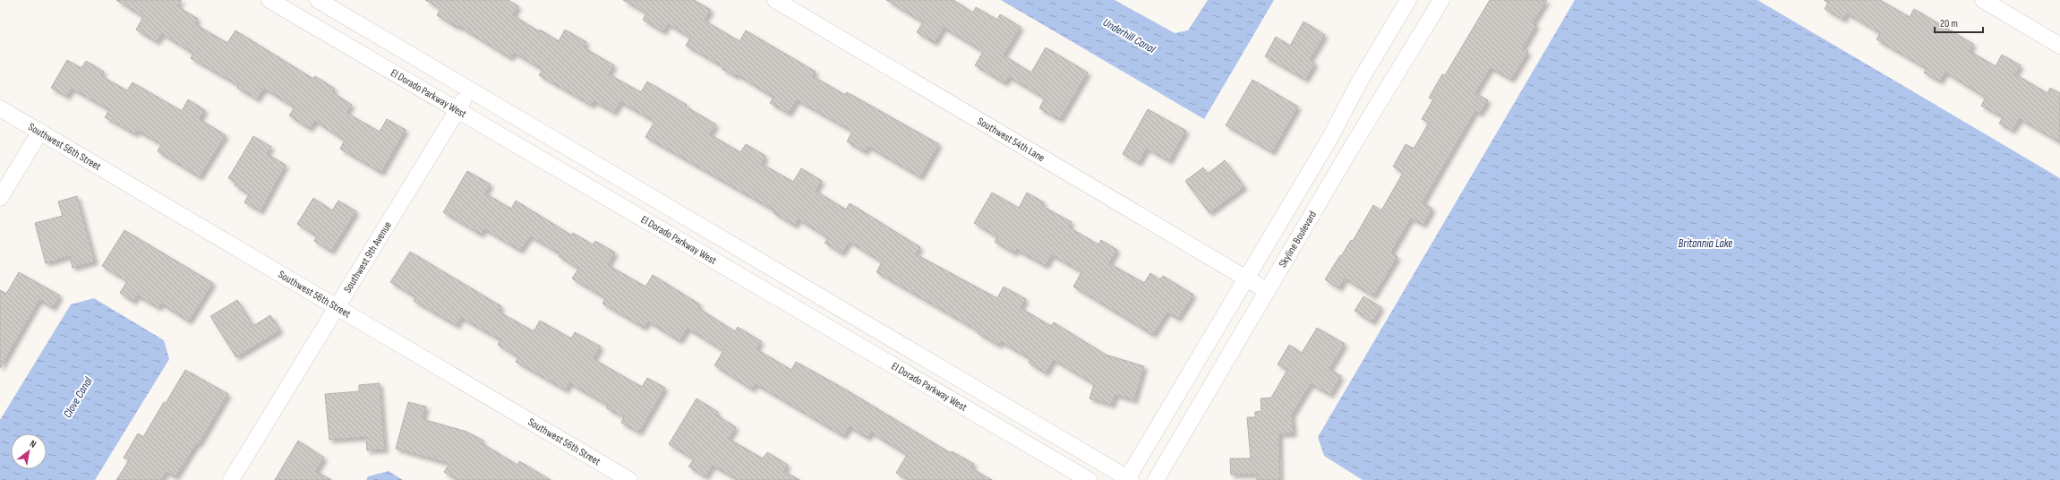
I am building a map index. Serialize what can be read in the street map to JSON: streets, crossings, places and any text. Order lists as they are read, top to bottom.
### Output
{
  "streets": {
    "street": [
      "El Dorado Parkway West",
      "Southwest 54th Lane",
      "Southwest 56th Street",
      "Skyline Boulevard",
      "Southwest 9th Avenue"
    ]
  },
  "crossings": [
    ["El Dorado Parkway West", "Southwest 9th Avenue"],
    ["Southwest 54th Lane", "Skyline Boulevard"],
    ["Southwest 56th Street", "Southwest 9th Avenue"]
  ],
  "water": ["Underhill Canal", "Britannia Lake", "Clove Canal"],
  "scale_bar": "20 m",
  "north": "top right"
}
